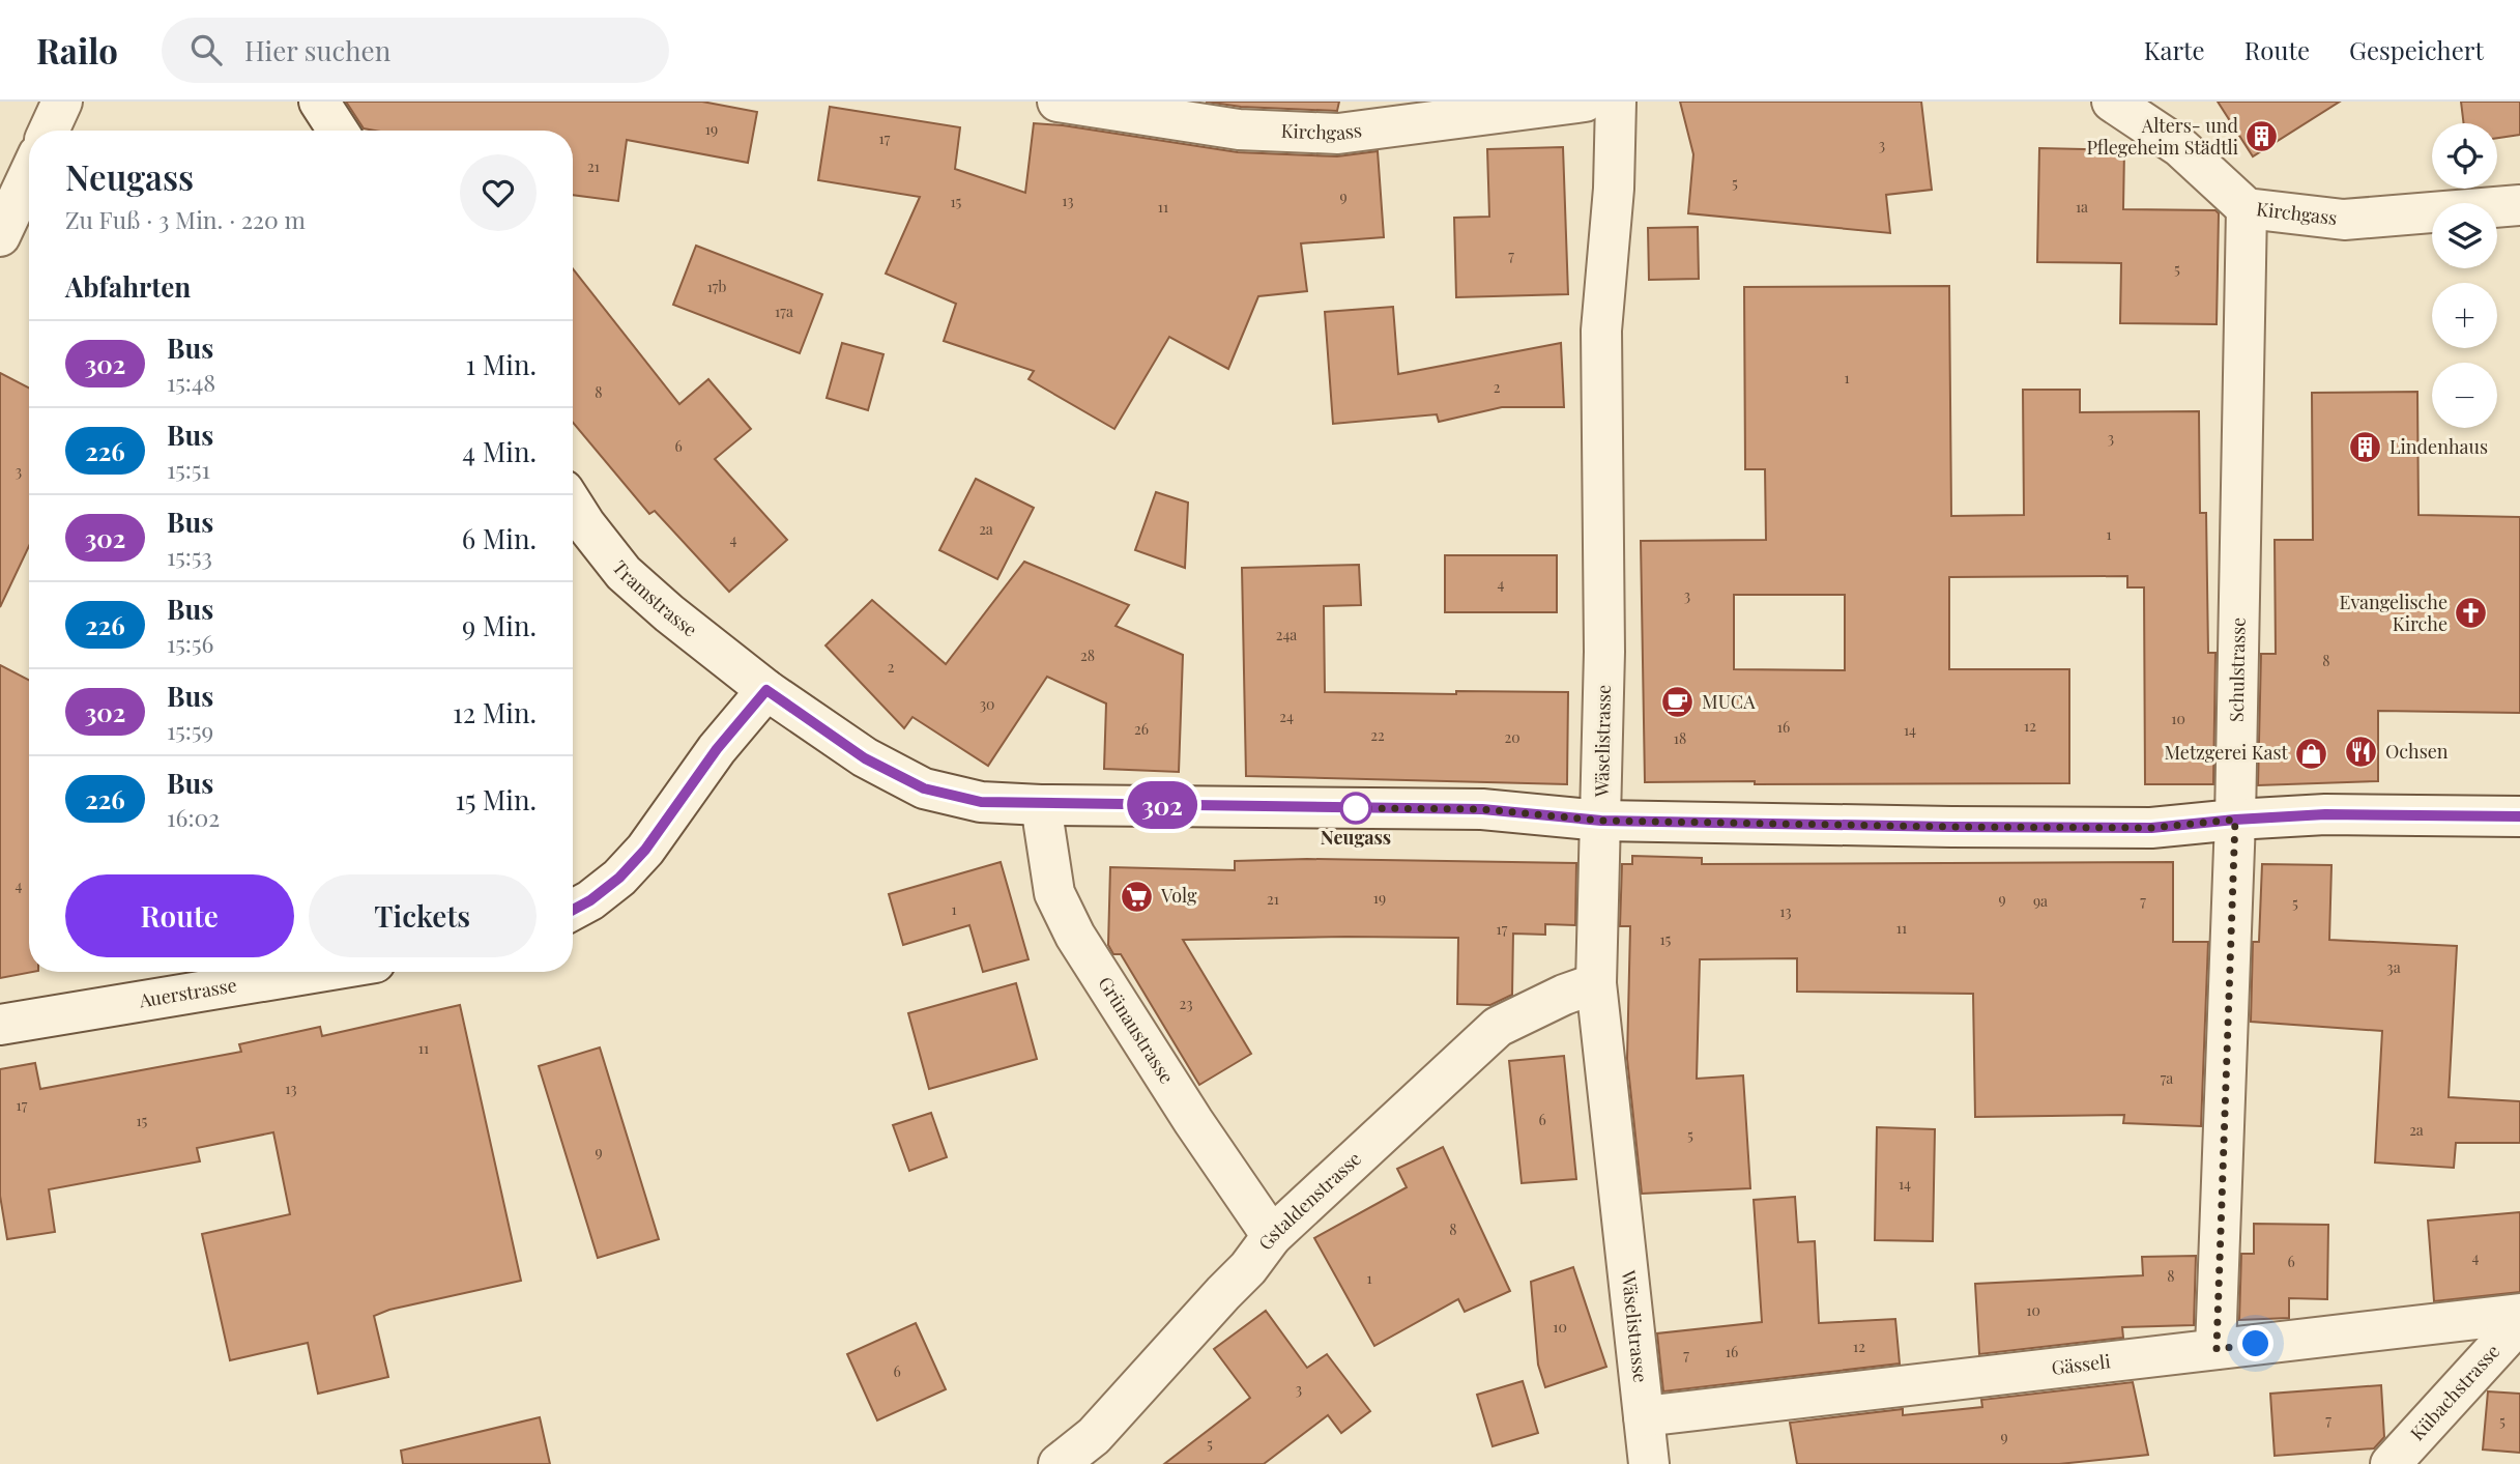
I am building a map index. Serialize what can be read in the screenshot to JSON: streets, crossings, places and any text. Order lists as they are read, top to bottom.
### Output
{
  "streets": {
    "street": [
      "Kirchgass",
      "Tramstrasse",
      "Schulstrasse",
      "Wäselistrasse",
      "Auerstrasse",
      "Grünaustrasse",
      "Gstaldenstrasse",
      "Gässeli",
      "Kübachstrasse"
    ]
  },
  "crossings": [
    ["Kirchgass", "Schulstrasse"],
    ["Schulstrasse", "Gässeli"],
    ["Wäselistrasse", "Gstaldenstrasse"],
    ["Wäselistrasse", "Gässeli"],
    ["Grünaustrasse", "Gstaldenstrasse"]
  ],
  "places": {
    "building": ["Alters- und Pflegeheim Städtli", "Lindenhaus"],
    "church": ["Evangelische Kirche"],
    "cafe": ["MUCA"],
    "restaurant": ["Ochsen"],
    "shop": ["Metzgerei Kast"],
    "other": ["Neugass"],
    "supermarket": ["Volg"]
  },
  "lines": ["bus line 302"],
  "house_numbers": [
    "19",
    "17",
    "3",
    "21",
    "5",
    "9",
    "13",
    "15",
    "11",
    "1a",
    "7",
    "5",
    "17b",
    "17a",
    "1",
    "2",
    "8",
    "3",
    "6",
    "3",
    "2a",
    "1",
    "4",
    "4",
    "3",
    "24a",
    "28",
    "8",
    "2",
    "30",
    "24",
    "10",
    "12",
    "16",
    "26",
    "14",
    "22",
    "20",
    "18",
    "4",
    "19",
    "21",
    "9",
    "9a",
    "7",
    "5",
    "1",
    "13",
    "11",
    "17",
    "15",
    "3a",
    "23",
    "11",
    "7a",
    "13",
    "17",
    "6",
    "15",
    "2a",
    "5",
    "9",
    "14",
    "8",
    "4",
    "6",
    "8",
    "1",
    "10",
    "10",
    "12",
    "16",
    "7",
    "6",
    "3",
    "7",
    "5",
    "9",
    "5"
  ],
  "page": {
    "header": "Railo",
    "search": "Hier suchen",
    "nav": ["Karte", "Route", "Gespeichert"],
    "on_map": "302",
    "map_buttons": ["+", "−"],
    "heading": [
      ["Neugass", "Zu Fuß · 3 Min. · 220 m"],
      "Abfahrten"
    ],
    "list": [
      {
        "mark": "302",
        "name": "Bus",
        "note": "15:48",
        "value": "1 Min."
      },
      {
        "mark": "226",
        "name": "Bus",
        "note": "15:51",
        "value": "4 Min."
      },
      {
        "mark": "302",
        "name": "Bus",
        "note": "15:53",
        "value": "6 Min."
      },
      {
        "mark": "226",
        "name": "Bus",
        "note": "15:56",
        "value": "9 Min."
      },
      {
        "mark": "302",
        "name": "Bus",
        "note": "15:59",
        "value": "12 Min."
      },
      {
        "mark": "226",
        "name": "Bus",
        "note": "16:02",
        "value": "15 Min."
      }
    ],
    "buttons": ["Route", "Tickets"]
  }
}
